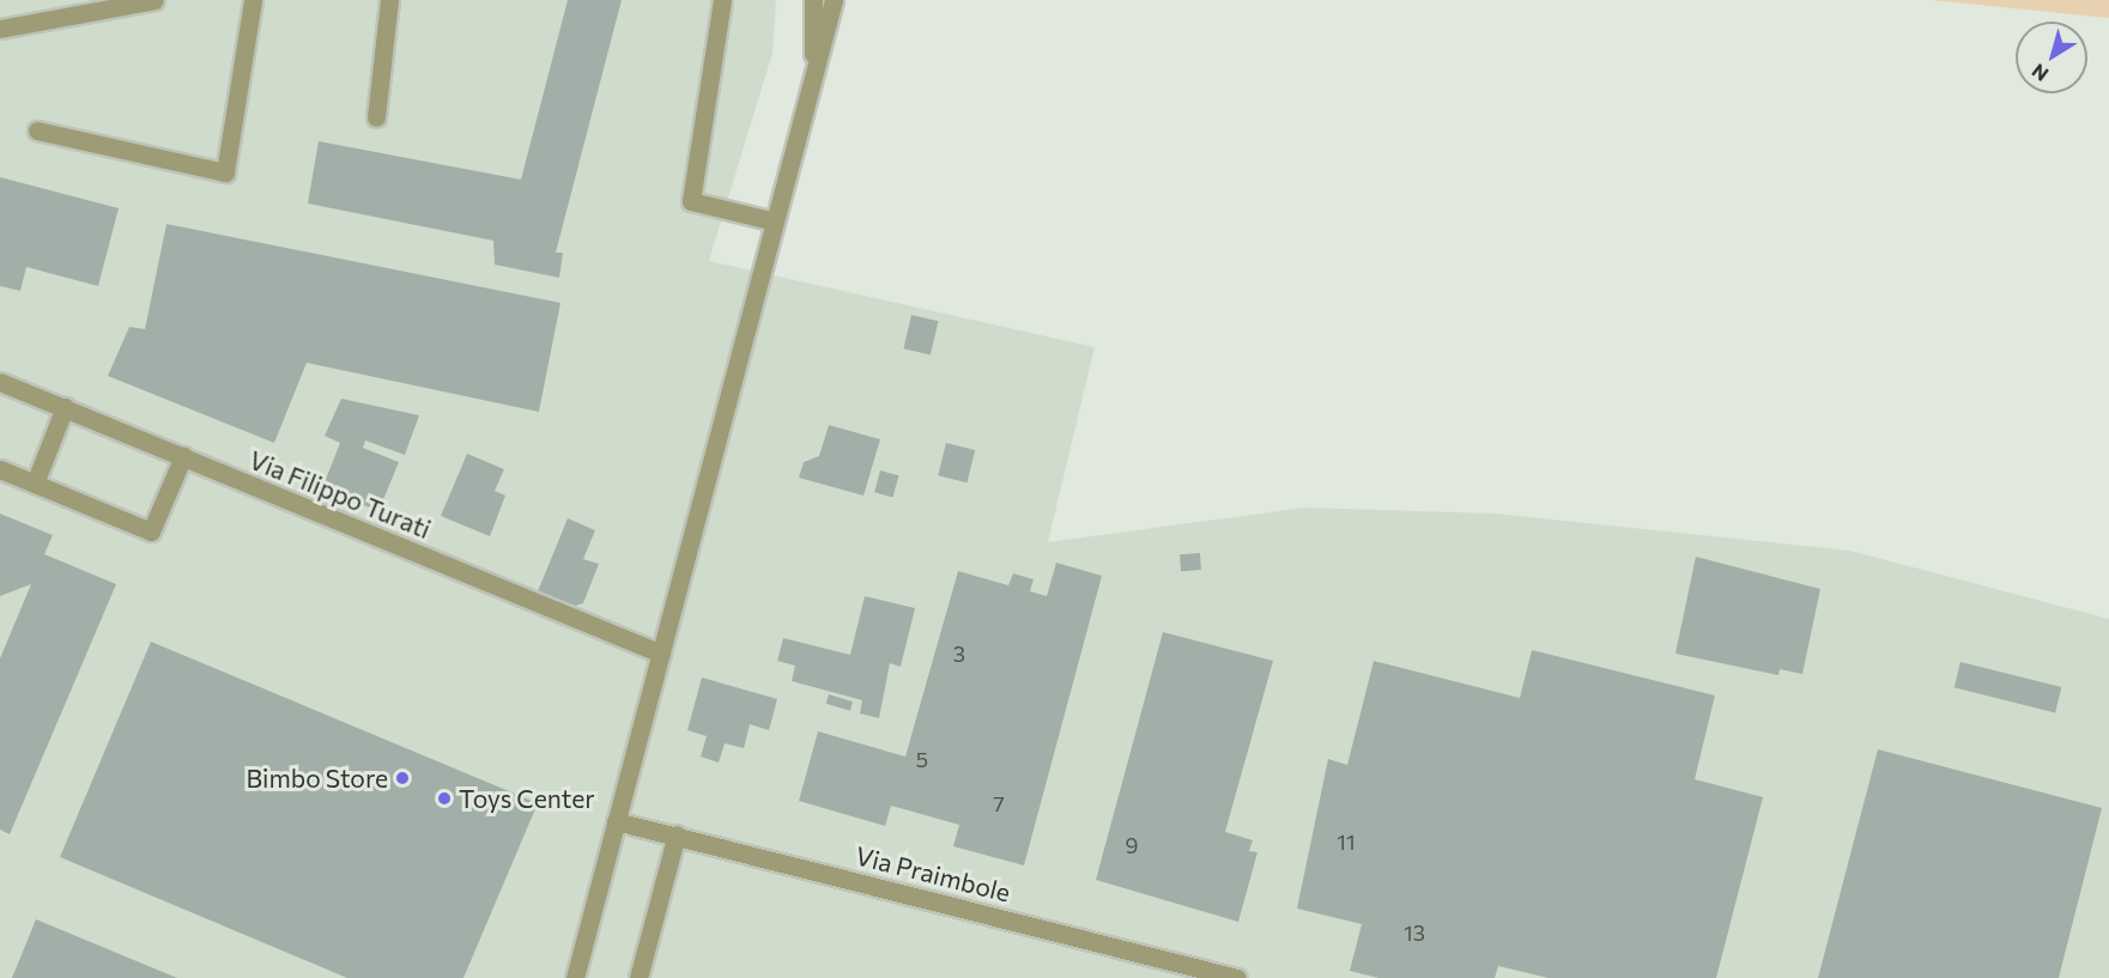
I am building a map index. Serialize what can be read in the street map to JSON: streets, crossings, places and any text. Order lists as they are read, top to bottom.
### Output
{
  "streets": {
    "street": ["Via Filippo Turati", "Via Praimbole"]
  },
  "places": ["Bimbo Store", "Toys Center"],
  "house_numbers": [
    "3",
    "5",
    "7",
    "11",
    "9",
    "13"
  ],
  "north": "bottom left"
}
